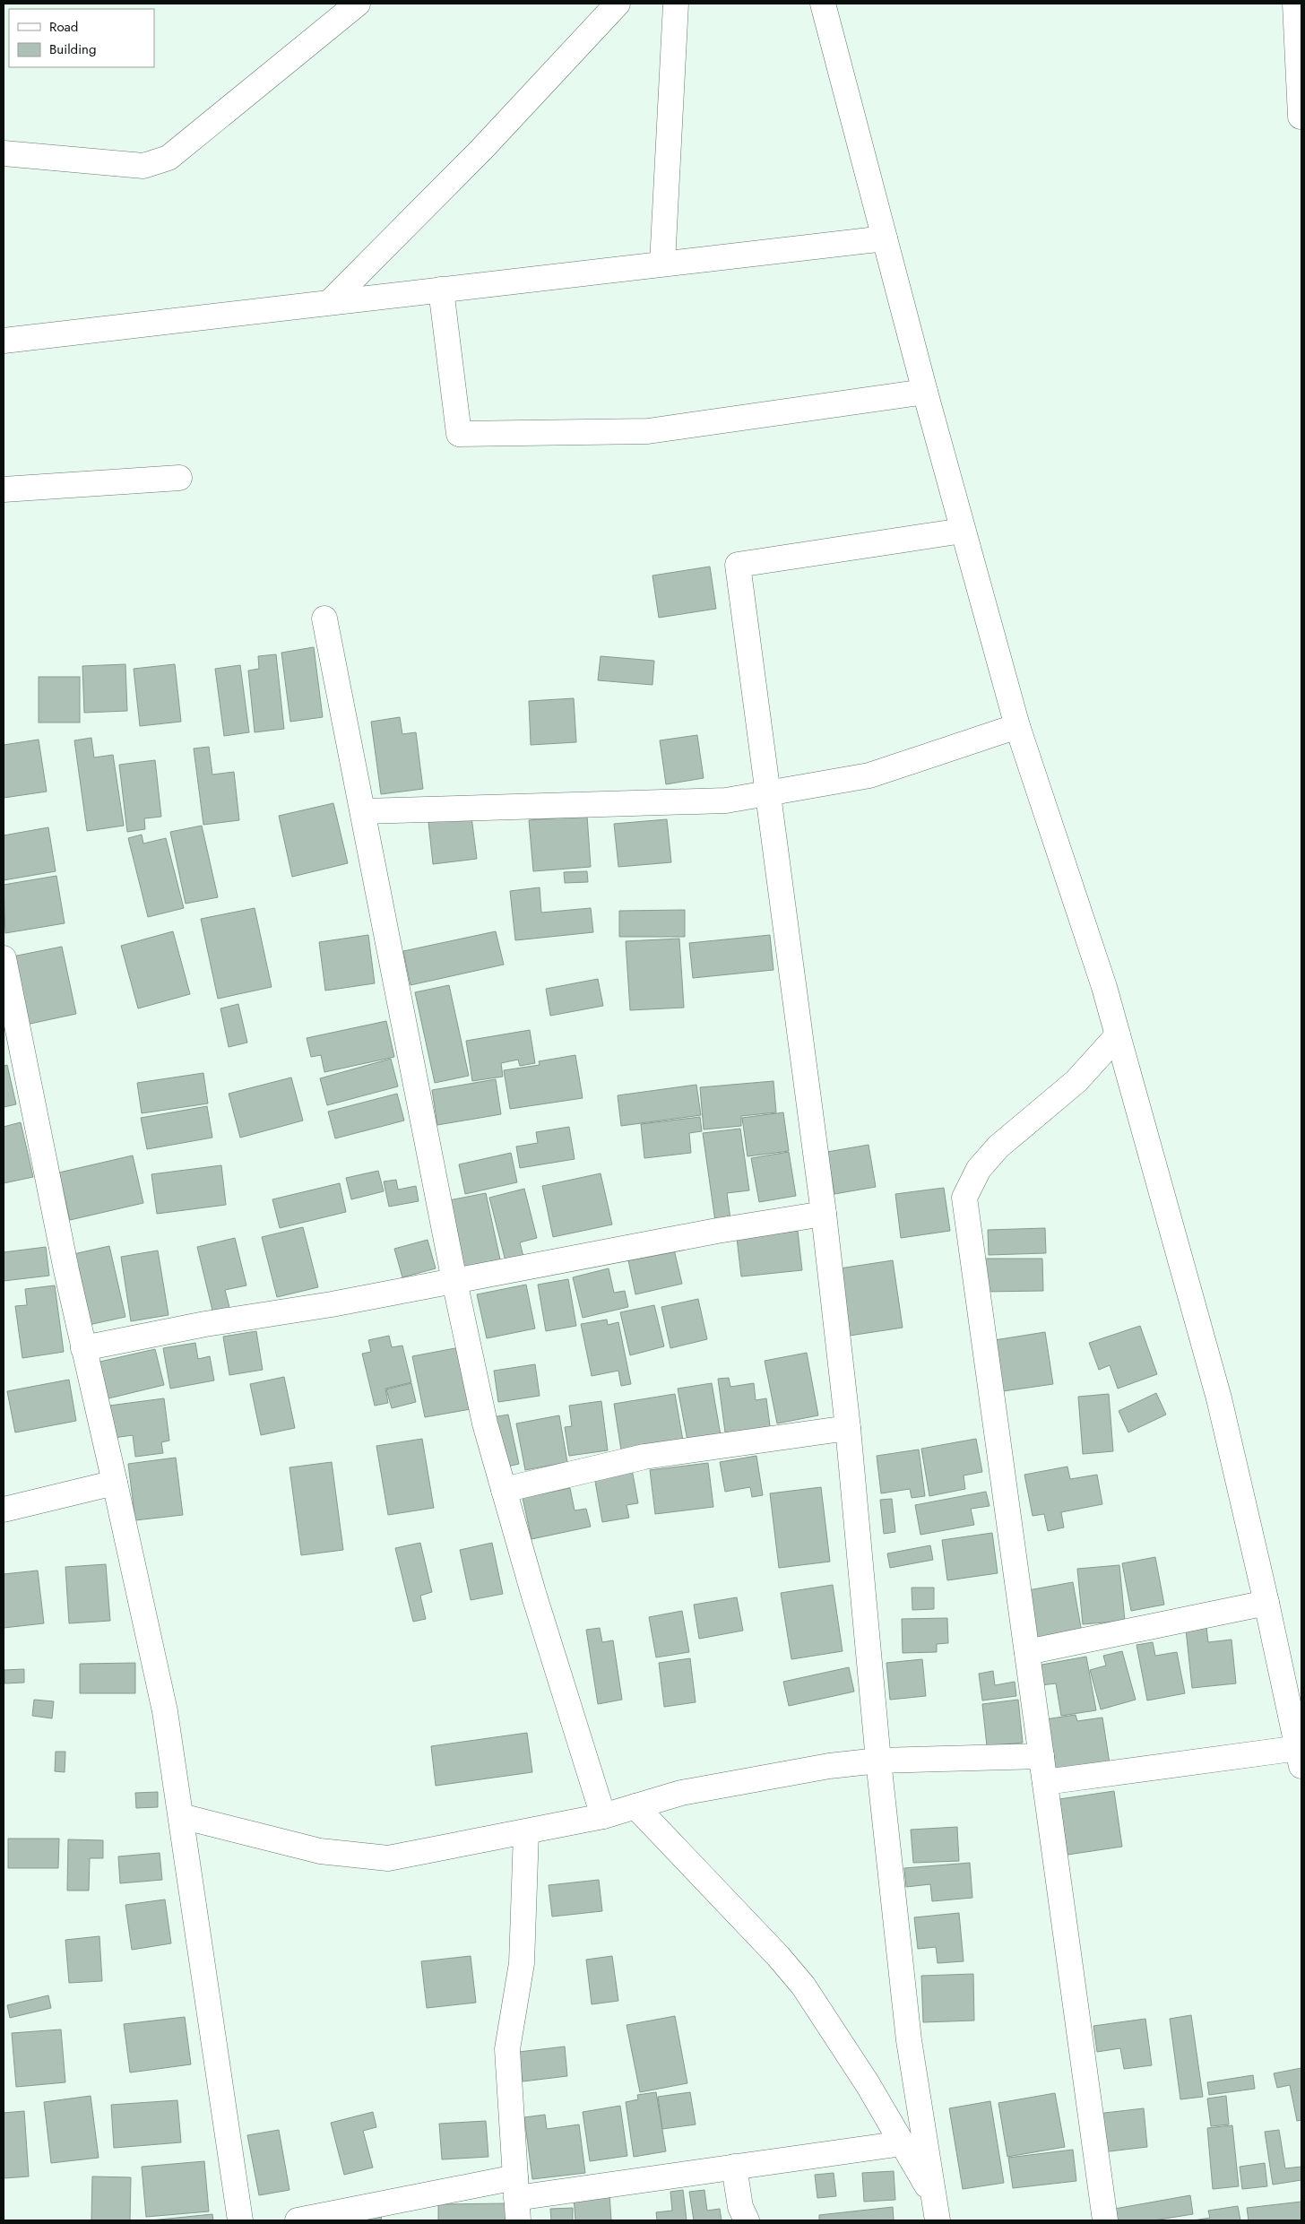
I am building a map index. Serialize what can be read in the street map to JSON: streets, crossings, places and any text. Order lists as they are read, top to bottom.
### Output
{
  "legend": ["Road", "Building"]
}
